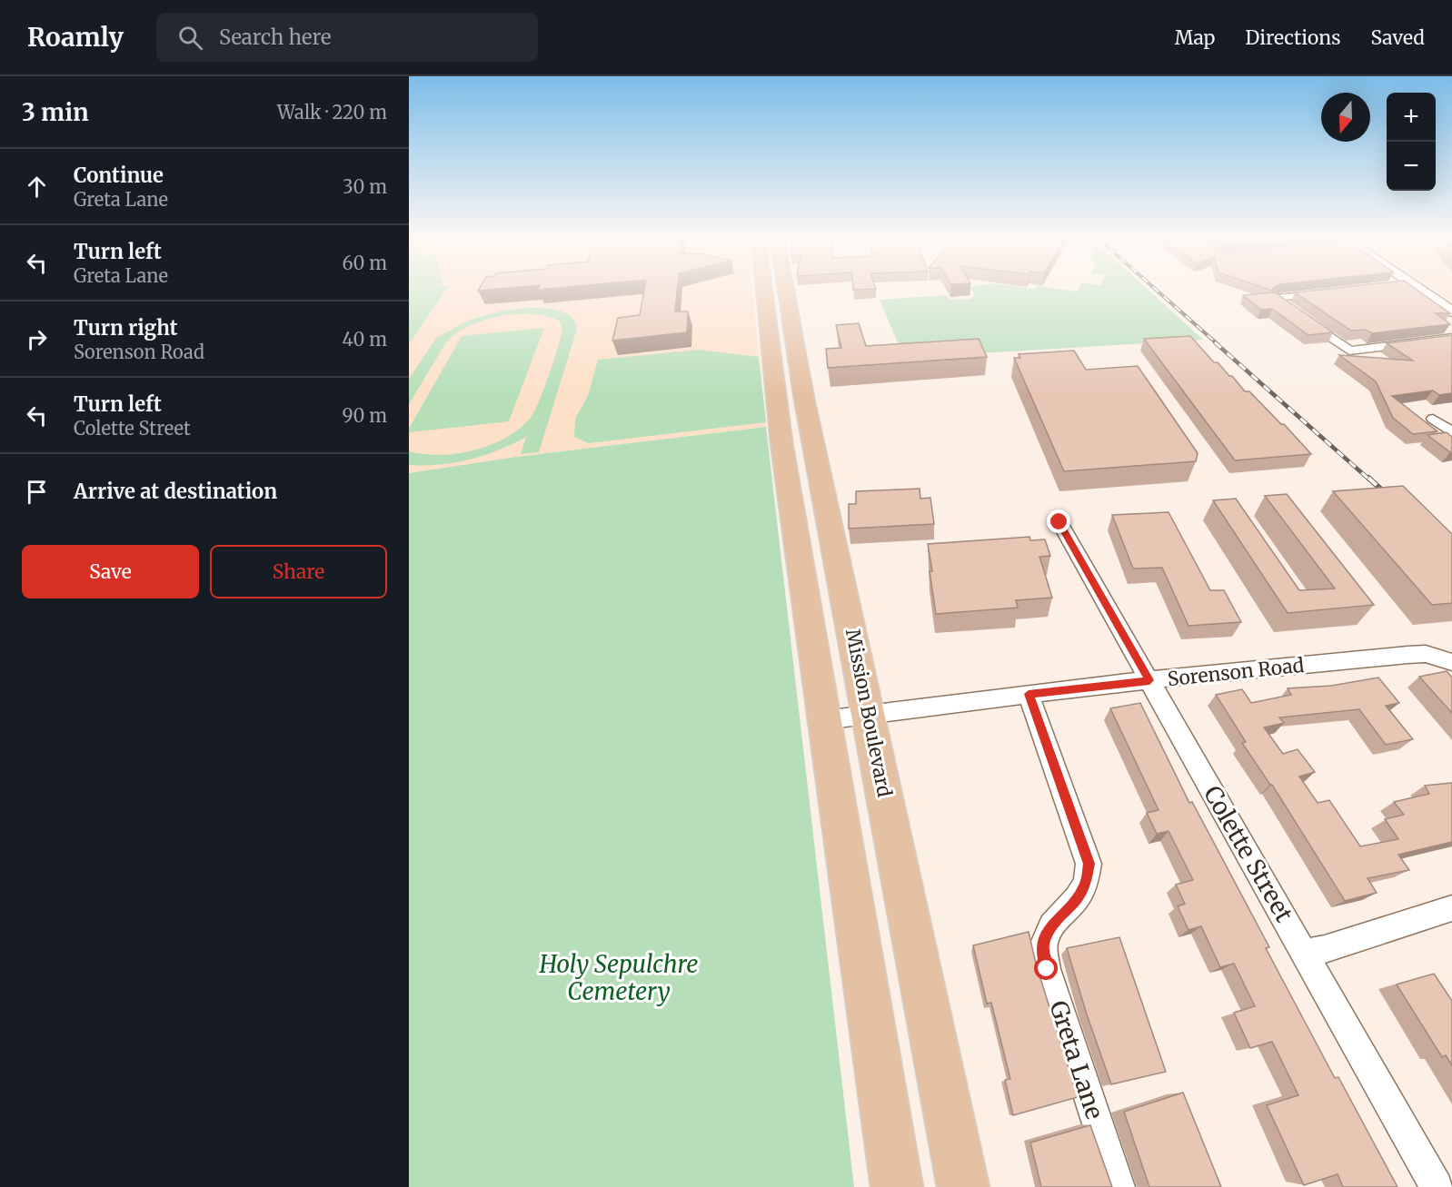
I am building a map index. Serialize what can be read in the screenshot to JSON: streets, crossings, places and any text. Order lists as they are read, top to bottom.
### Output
{
  "streets": {
    "main road": ["Mission Boulevard"],
    "street": ["Sorenson Road", "Colette Street", "Greta Lane"]
  },
  "crossings": [
    ["Sorenson Road", "Mission Boulevard"],
    ["Sorenson Road", "Colette Street"],
    ["Sorenson Road", "Greta Lane"]
  ],
  "parks": ["Holy Sepulchre Cemetery"],
  "north": "bottom",
  "page": {
    "header": "Roamly",
    "search": "Search here",
    "nav": ["Map", "Directions", "Saved"],
    "heading": ["3 min", "Walk · 220 m"],
    "map_buttons": ["+", "−"],
    "list": [
      ["Continue", "Greta Lane", "30 m"],
      ["Turn left", "Greta Lane", "60 m"],
      ["Turn right", "Sorenson Road", "40 m"],
      ["Turn left", "Colette Street", "90 m"],
      "Arrive at destination"
    ],
    "buttons": ["Save", "Share"]
  }
}
